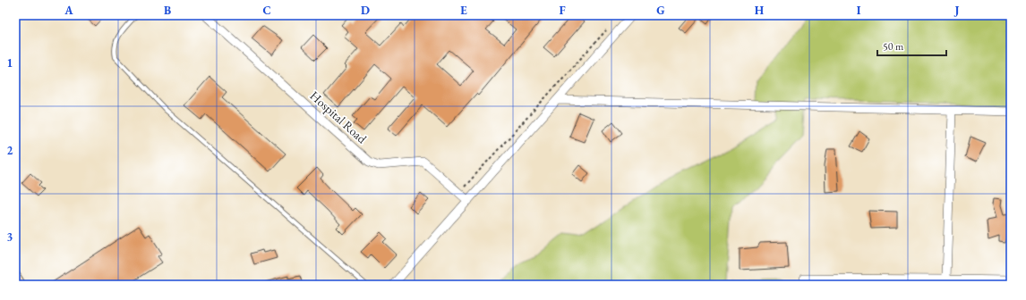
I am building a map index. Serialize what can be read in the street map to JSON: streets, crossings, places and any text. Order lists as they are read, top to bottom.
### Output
{
  "streets": {
    "street": ["Hospital Road"]
  },
  "scale_bar": "50 m",
  "grid": {
    "columns": [
      "A",
      "B",
      "C",
      "D",
      "E",
      "F",
      "G",
      "H",
      "I",
      "J"
    ],
    "rows": ["1", "2", "3"]
  }
}
